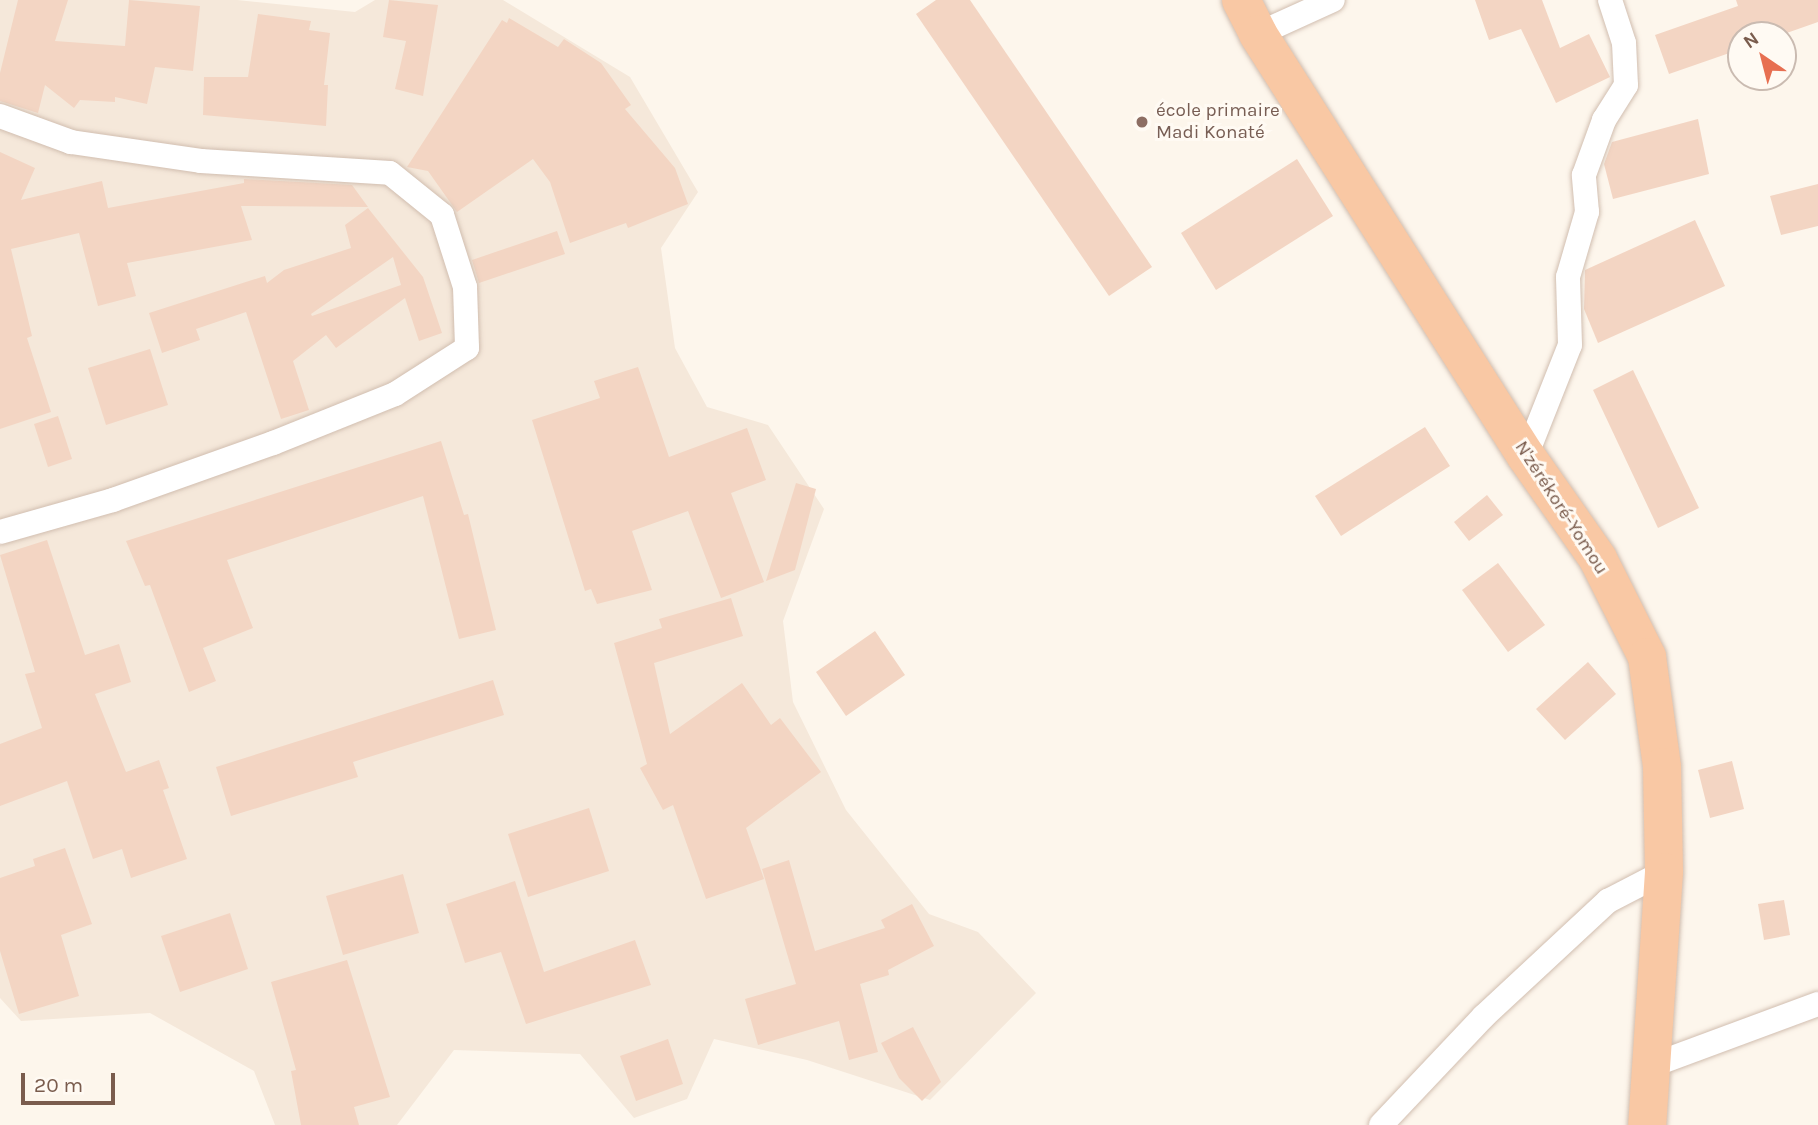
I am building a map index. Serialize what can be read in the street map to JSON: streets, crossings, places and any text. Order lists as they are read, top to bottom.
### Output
{
  "streets": {
    "highway": ["N'zérékoré-Yomou"]
  },
  "places": ["école primaire Madi Konaté"],
  "scale_bar": "20 m",
  "north": "top left"
}
